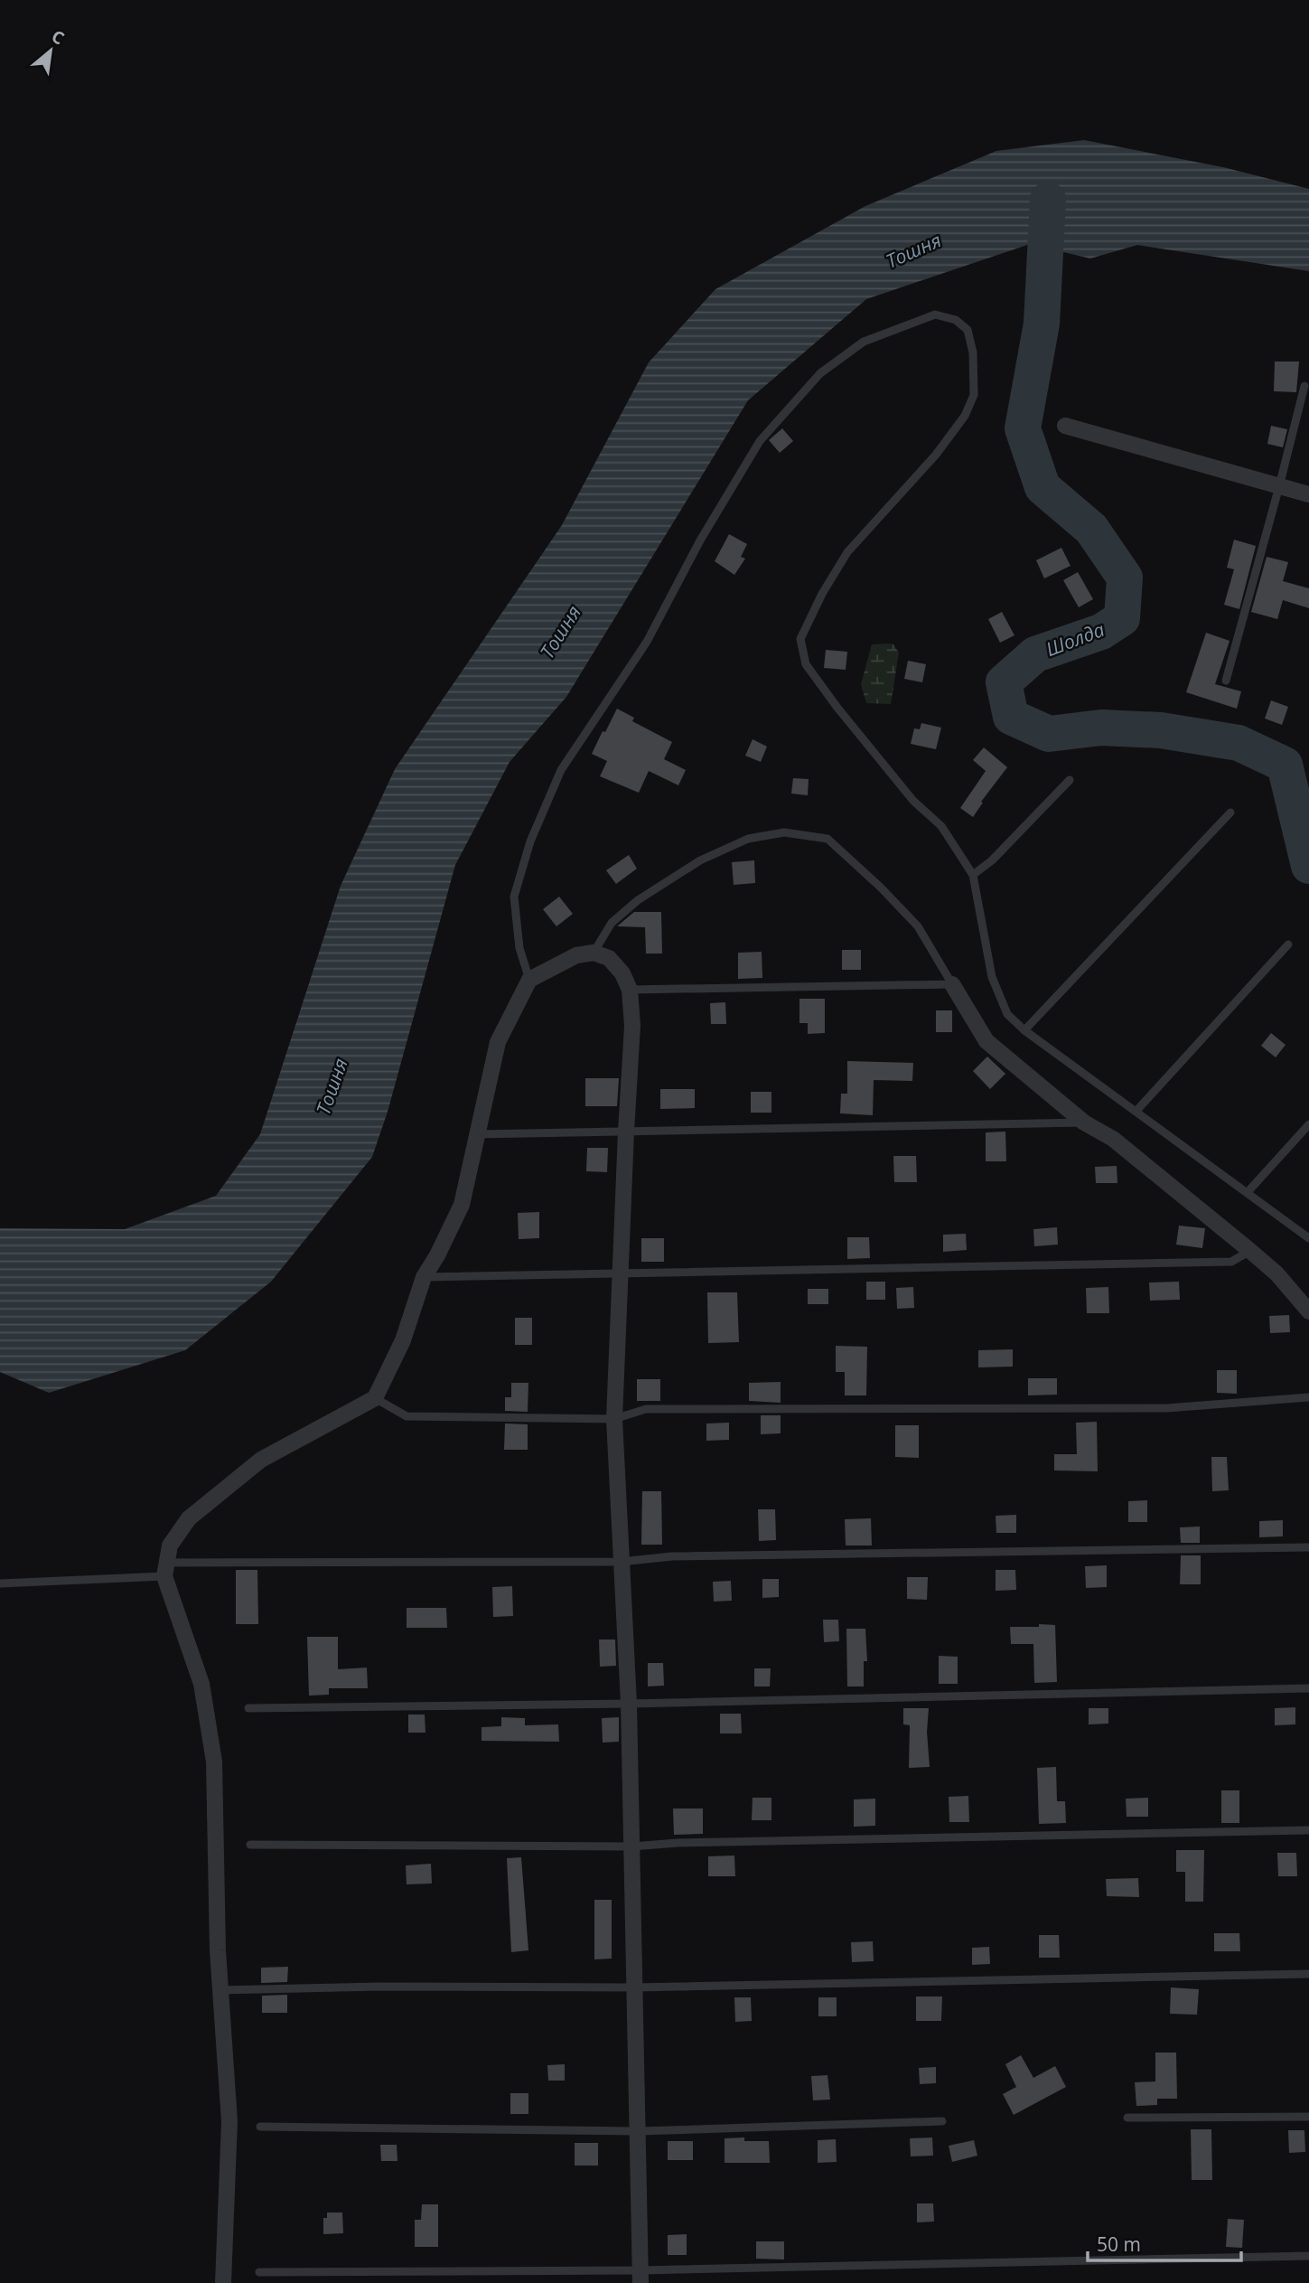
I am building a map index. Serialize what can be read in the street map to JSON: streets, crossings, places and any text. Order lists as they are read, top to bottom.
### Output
{
  "water": ["Тошня", "Шолда"],
  "scale_bar": "50 m",
  "north": "top right"
}
